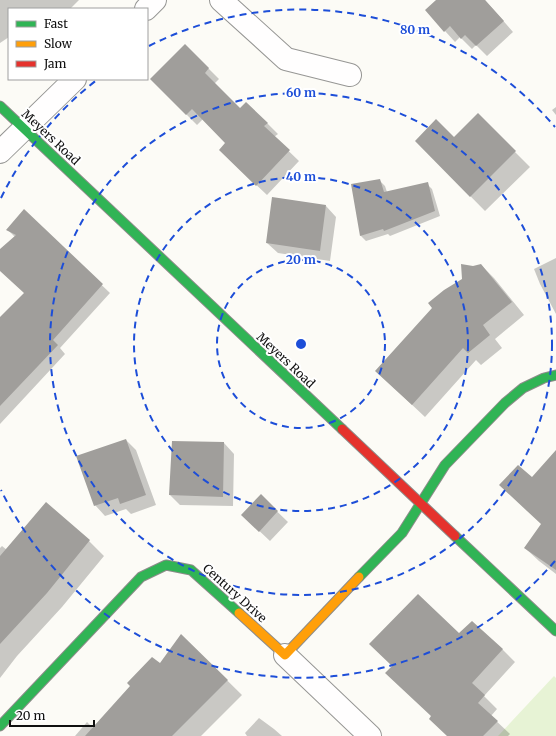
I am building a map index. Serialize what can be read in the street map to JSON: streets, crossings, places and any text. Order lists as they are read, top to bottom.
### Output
{
  "streets": {
    "street": ["Meyers Road", "Century Drive"]
  },
  "legend": ["Fast", "Slow", "Jam"],
  "scale_bar": "20 m",
  "rings": [
    "80 m",
    "60 m",
    "40 m",
    "20 m"
  ]
}
